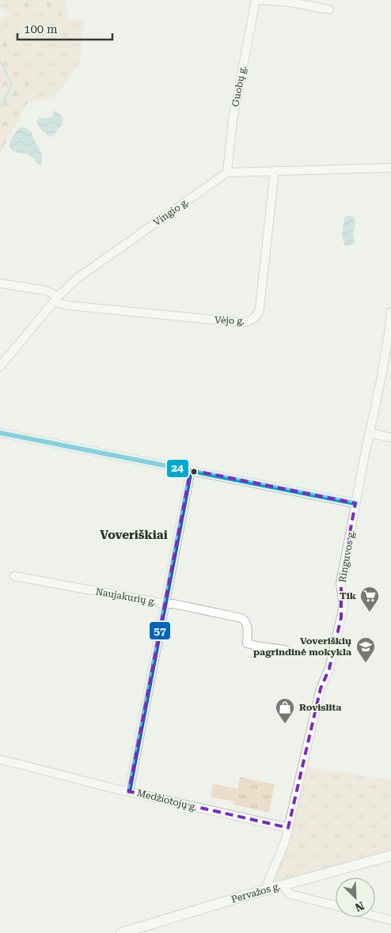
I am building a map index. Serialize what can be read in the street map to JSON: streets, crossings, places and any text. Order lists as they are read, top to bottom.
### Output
{
  "streets": {
    "main road": ["Pervažos g."],
    "street": [
      "Guobų g.",
      "Vingio g.",
      "Vėjo g.",
      "Ringuvos g.",
      "Naujakurių g.",
      "Medžiotojų g."
    ]
  },
  "crossings": [
    ["Guobų g.", "Vingio g."],
    ["Vingio g.", "Vėjo g."],
    ["Ringuvos g.", "Medžiotojų g."],
    ["Ringuvos g.", "Pervažos g."]
  ],
  "districts": ["Voveriškiai"],
  "places": {
    "supermarket": ["Tik"],
    "school or university": ["Voveriškių pagrindinė mokykla"],
    "shop": ["Rovislita"]
  },
  "lines": ["transit line 24", "transit line 57"],
  "scale_bar": "100 m",
  "north": "bottom right"
}
